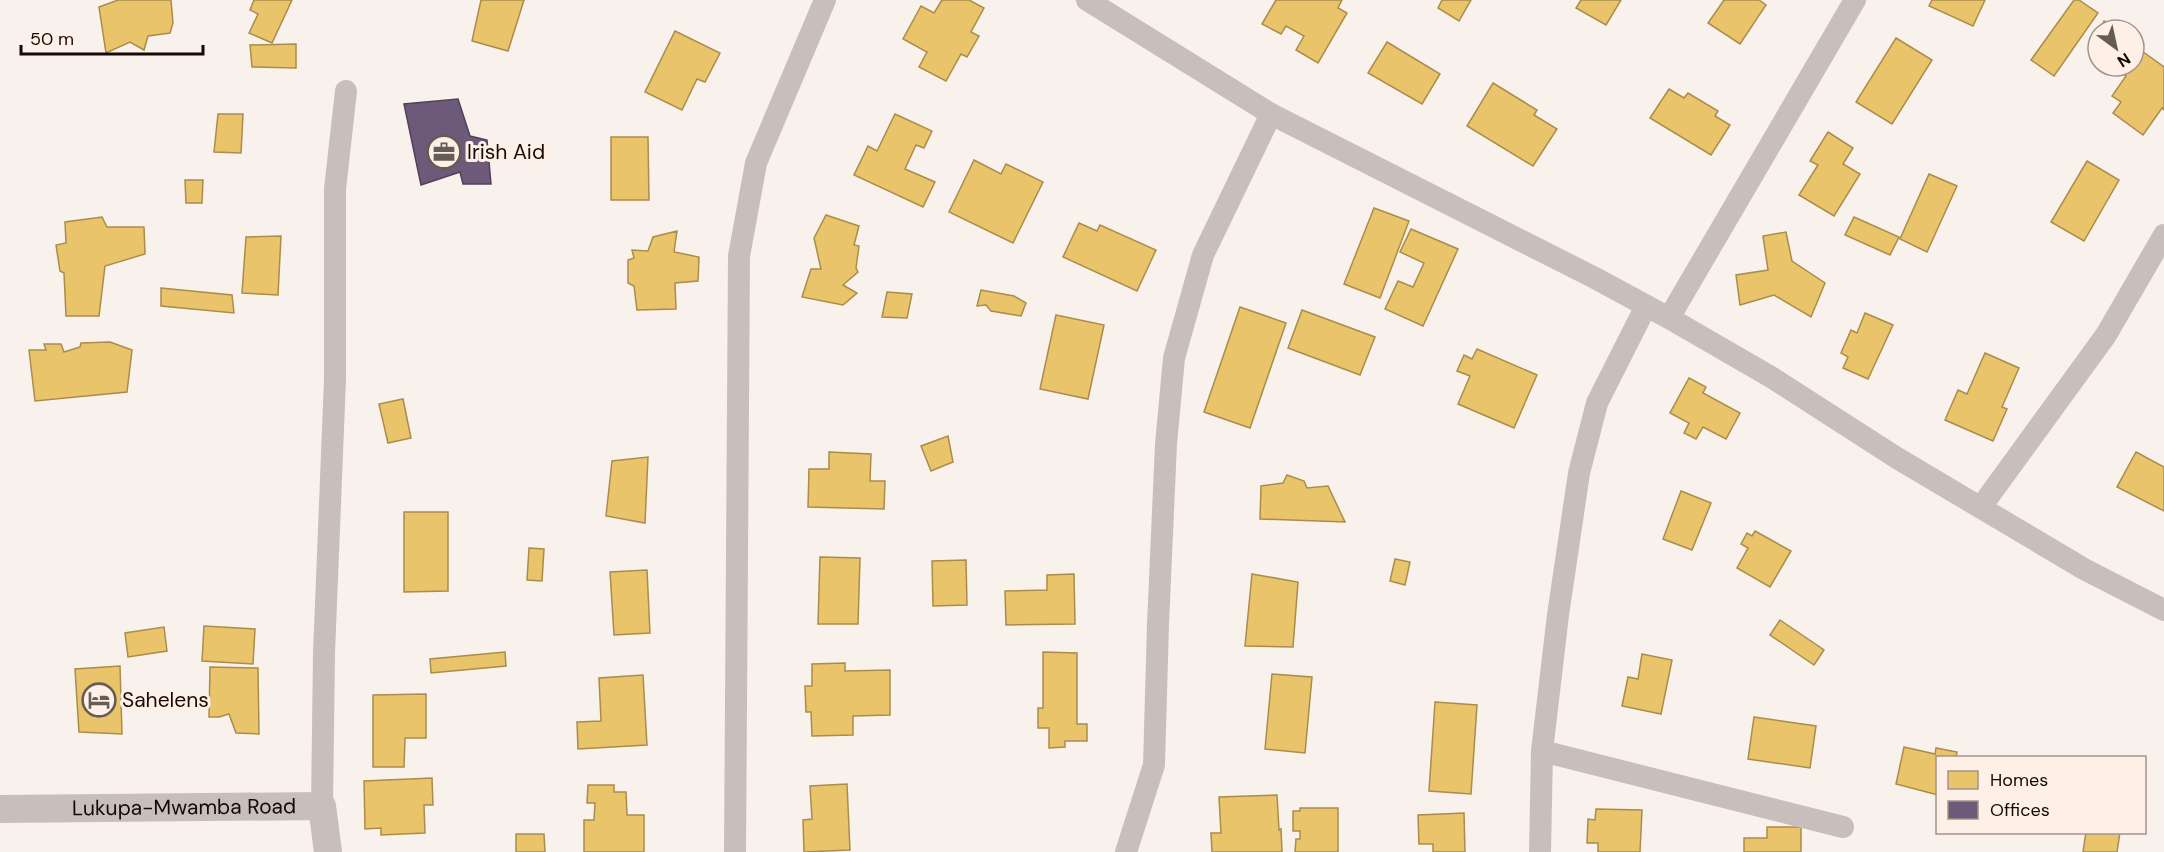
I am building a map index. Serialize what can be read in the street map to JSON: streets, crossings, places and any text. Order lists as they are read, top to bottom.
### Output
{
  "streets": {
    "street": ["Lukupa-Mwamba Road"]
  },
  "places": {
    "office": ["Irish Aid"],
    "hotel": ["Sahelens"]
  },
  "legend": ["Homes", "Offices"],
  "scale_bar": "50 m",
  "north": "bottom right"
}
